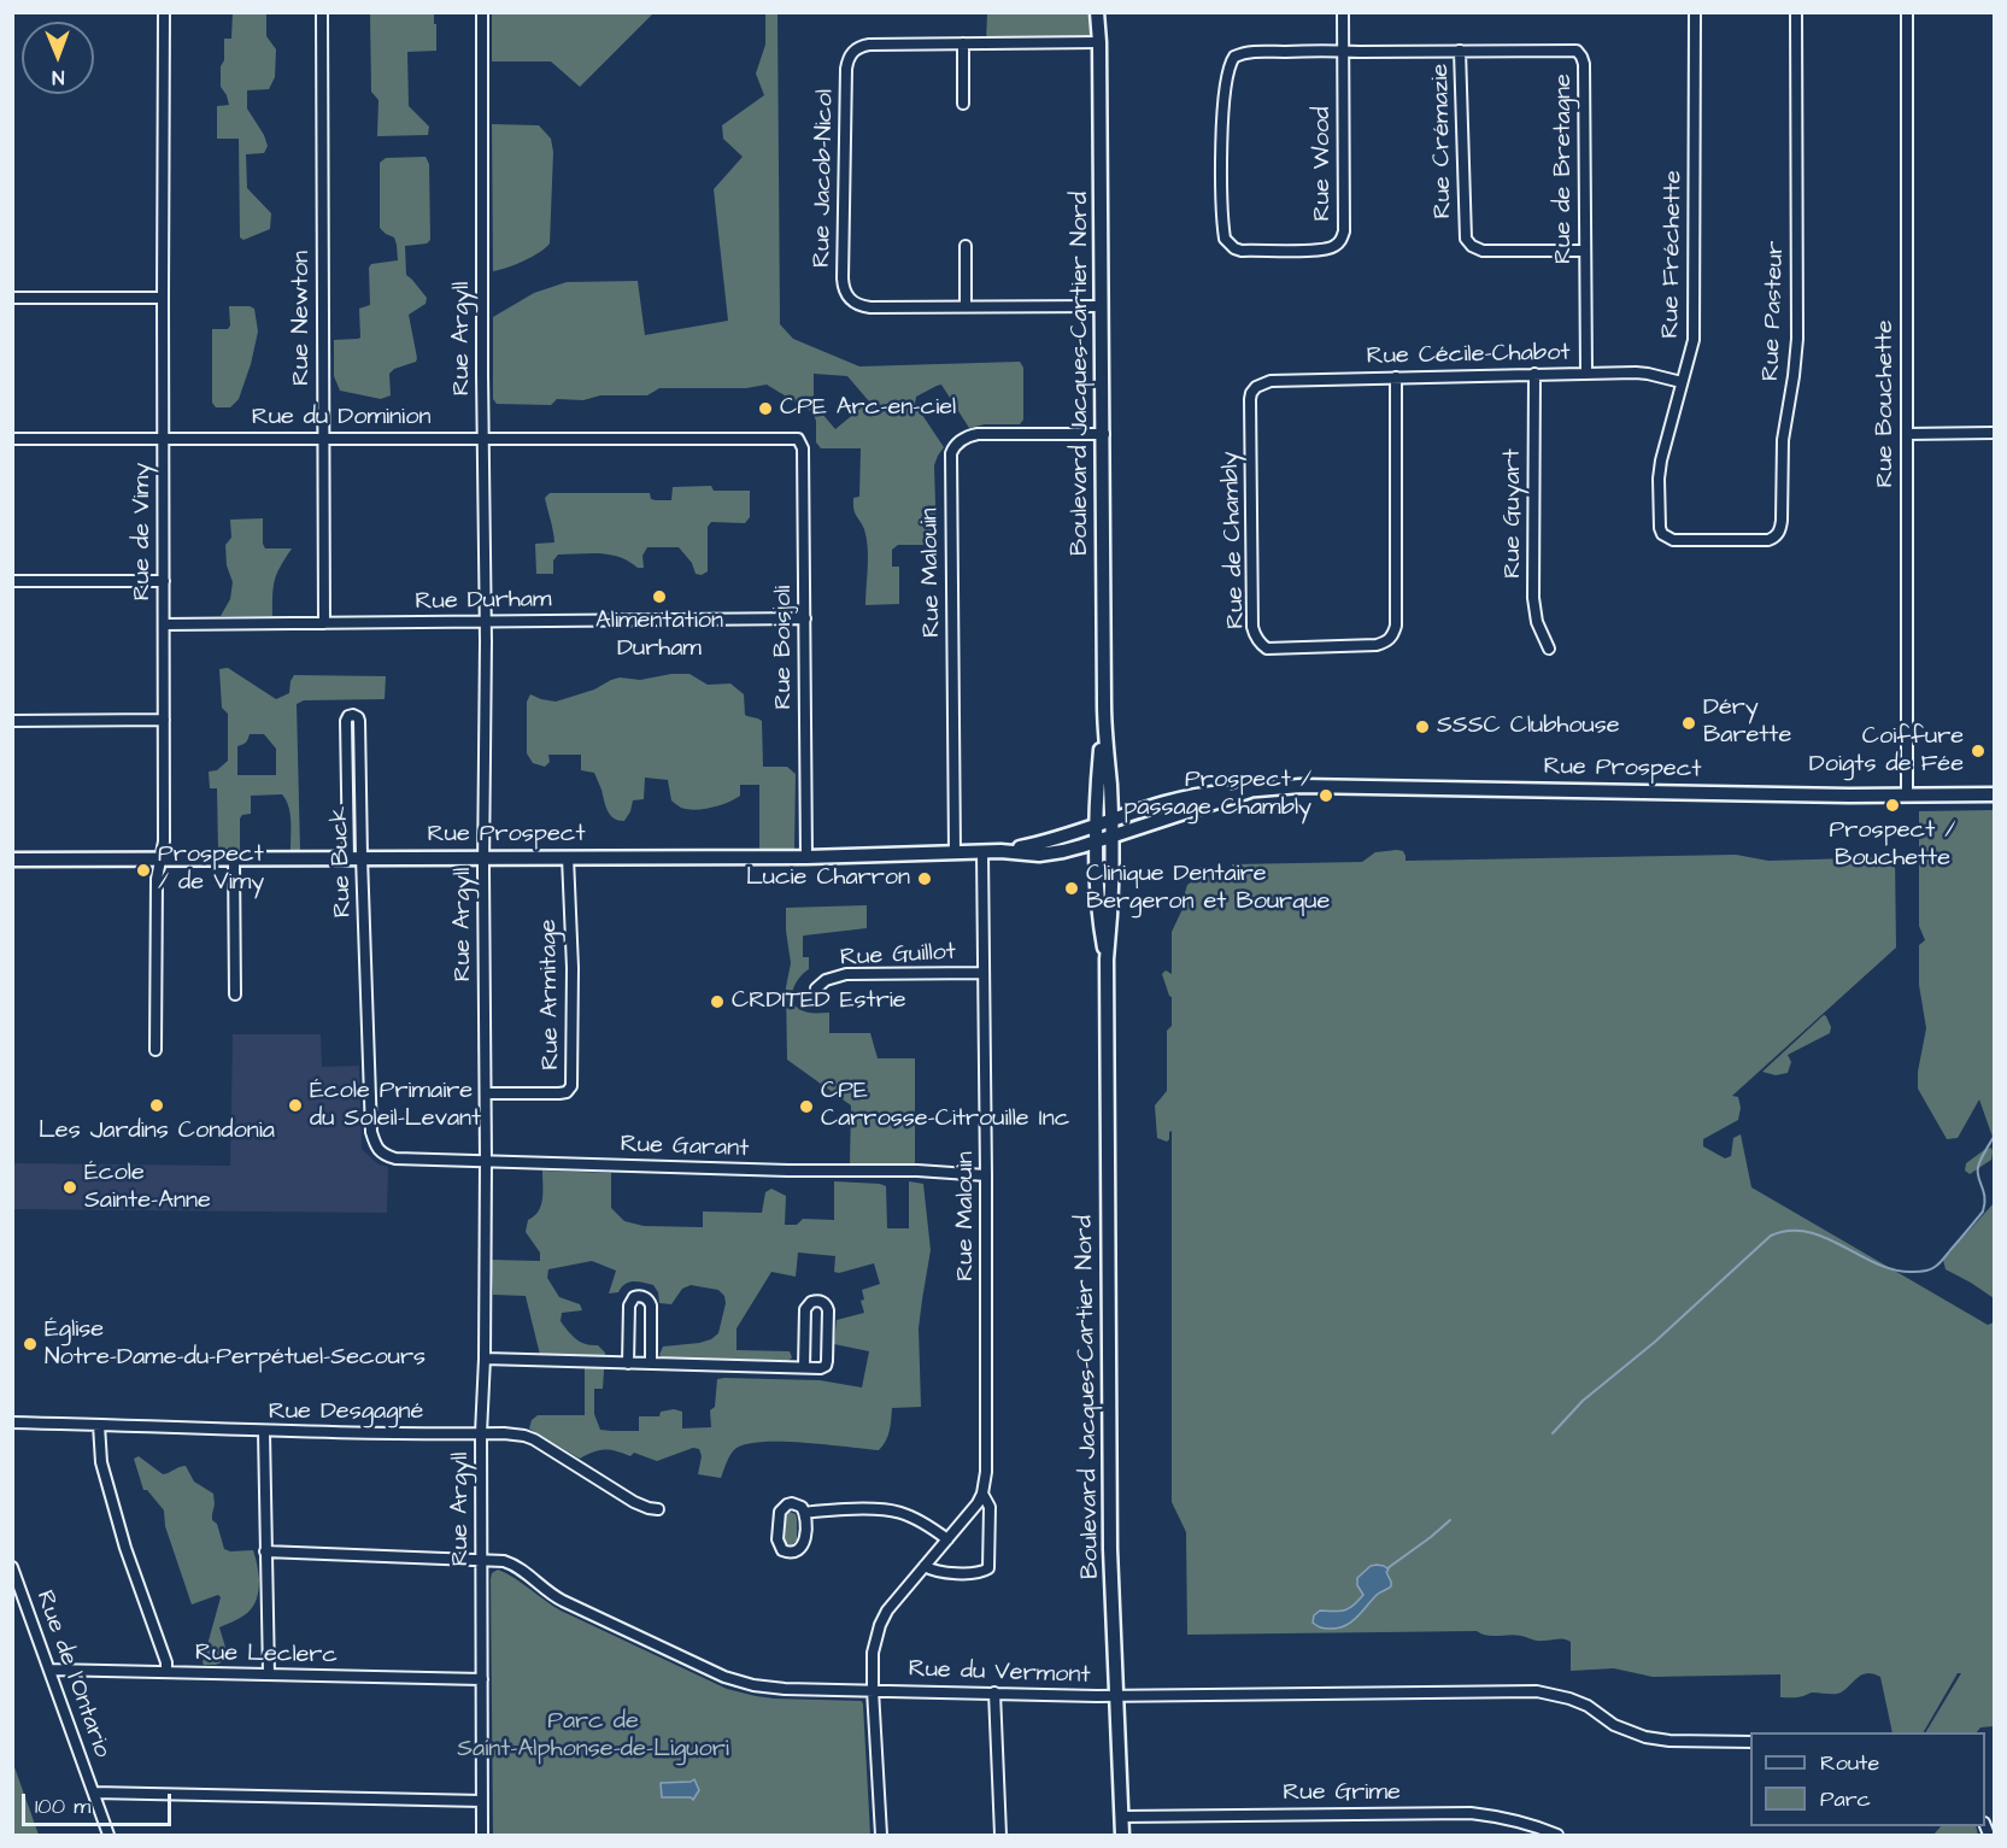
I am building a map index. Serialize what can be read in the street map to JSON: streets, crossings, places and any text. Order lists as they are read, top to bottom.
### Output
{
  "streets": {
    "street": [
      "Rue Crémazie",
      "Rue Wood",
      "Rue de Bretagne",
      "Rue Jacob-Nicol",
      "Rue Fréchette",
      "Rue Pasteur",
      "Rue Newton",
      "Rue Argyll",
      "Rue Cécile-Chabot",
      "Boulevard Jacques-Cartier Nord",
      "Rue Bouchette",
      "Rue du Dominion",
      "Rue Guyart",
      "Rue de Vimy",
      "Rue de Chambly",
      "Rue Malouin",
      "Rue Durham",
      "Rue Boisjoli",
      "Rue Prospect",
      "Rue Buck",
      "Rue Guillot",
      "Rue Armitage",
      "Rue Garant",
      "Rue Desgagné",
      "Rue Leclerc",
      "Rue du Vermont",
      "Rue de l'Ontario",
      "Rue Grime"
    ]
  },
  "crossings": [
    ["Rue Crémazie", "Rue de Bretagne"],
    ["Rue Wood", "Rue de Bretagne"],
    ["Rue de Bretagne", "Rue Cécile-Chabot"],
    ["Rue Jacob-Nicol", "Boulevard Jacques-Cartier Nord"],
    ["Rue Fréchette", "Rue Pasteur"],
    ["Rue Fréchette", "Rue Cécile-Chabot"],
    ["Rue Newton", "Rue du Dominion"],
    ["Rue Newton", "Rue Durham"],
    ["Rue Argyll", "Rue du Dominion"],
    ["Rue Argyll", "Rue Durham"],
    ["Rue Argyll", "Rue Prospect"],
    ["Rue Argyll", "Rue Armitage"],
    ["Rue Argyll", "Rue Garant"],
    ["Rue Argyll", "Rue Desgagné"],
    ["Rue Argyll", "Rue Leclerc"],
    ["Rue Argyll", "Rue du Vermont"],
    ["Rue Cécile-Chabot", "Rue Guyart"],
    ["Rue Cécile-Chabot", "Rue de Chambly"],
    ["Boulevard Jacques-Cartier Nord", "Rue Malouin"],
    ["Boulevard Jacques-Cartier Nord", "Rue Prospect"],
    ["Boulevard Jacques-Cartier Nord", "Rue du Vermont"],
    ["Boulevard Jacques-Cartier Nord", "Rue Grime"],
    ["Rue Bouchette", "Rue Prospect"],
    ["Rue du Dominion", "Rue de Vimy"],
    ["Rue du Dominion", "Rue Boisjoli"],
    ["Rue de Vimy", "Rue Durham"],
    ["Rue de Vimy", "Rue Prospect"],
    ["Rue Malouin", "Rue Prospect"],
    ["Rue Malouin", "Rue Guillot"],
    ["Rue Malouin", "Rue Garant"],
    ["Rue Malouin", "Rue du Vermont"],
    ["Rue Durham", "Rue Boisjoli"],
    ["Rue Boisjoli", "Rue Prospect"],
    ["Rue Prospect", "Rue Buck"],
    ["Rue Prospect", "Rue Armitage"],
    ["Rue Buck", "Rue Garant"],
    ["Rue Leclerc", "Rue de l'Ontario"]
  ],
  "parks": ["Parc de Saint-Alphonse-de-Liguori"],
  "places": [
    "CPE Arc-en-ciel",
    "Alimentation Durham",
    "Déry Barette",
    "SSSC Clubhouse",
    "Coiffure Doigts de Fée",
    "Prospect / passage Chambly",
    "Prospect / Bouchette",
    "Prospect / de Vimy",
    "Lucie Charron",
    "Clinique Dentaire Bergeron et Bourque",
    "CRDITED Estrie",
    "Les Jardins Condonia",
    "École Primaire du Soleil-Levant",
    "CPE Carrosse-Citrouille Inc",
    "École Sainte-Anne",
    "Église Notre-Dame-du-Perpétuel-Secours"
  ],
  "legend": ["Route", "Parc"],
  "scale_bar": "100 m",
  "north": "bottom"
}
